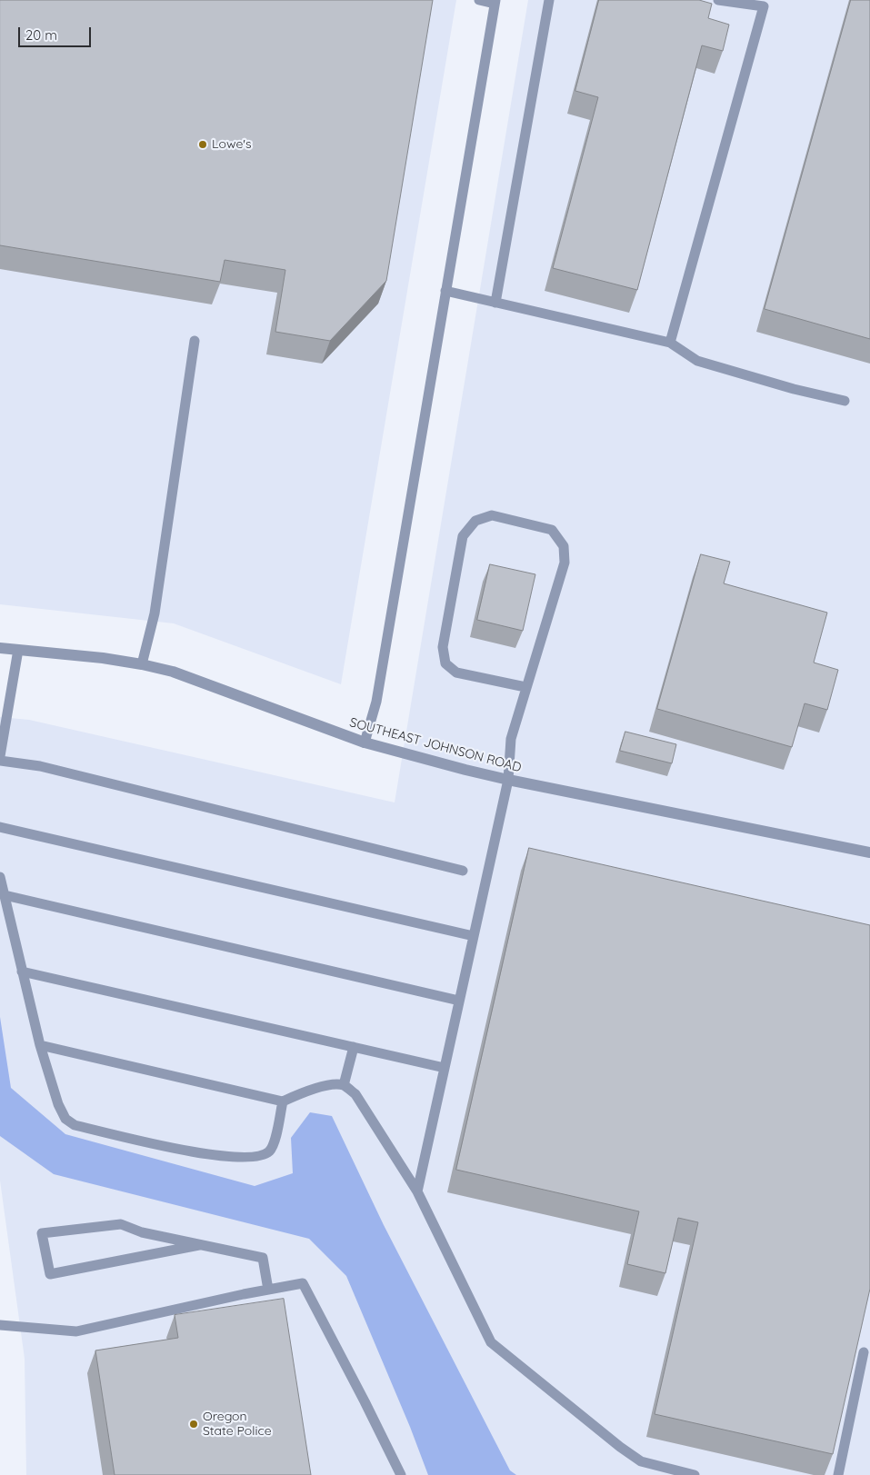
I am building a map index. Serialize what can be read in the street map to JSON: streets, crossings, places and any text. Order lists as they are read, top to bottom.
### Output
{
  "streets": {
    "street": ["SOUTHEAST JOHNSON ROAD"]
  },
  "places": ["Lowe's", "Oregon State Police"],
  "scale_bar": "20 m"
}
